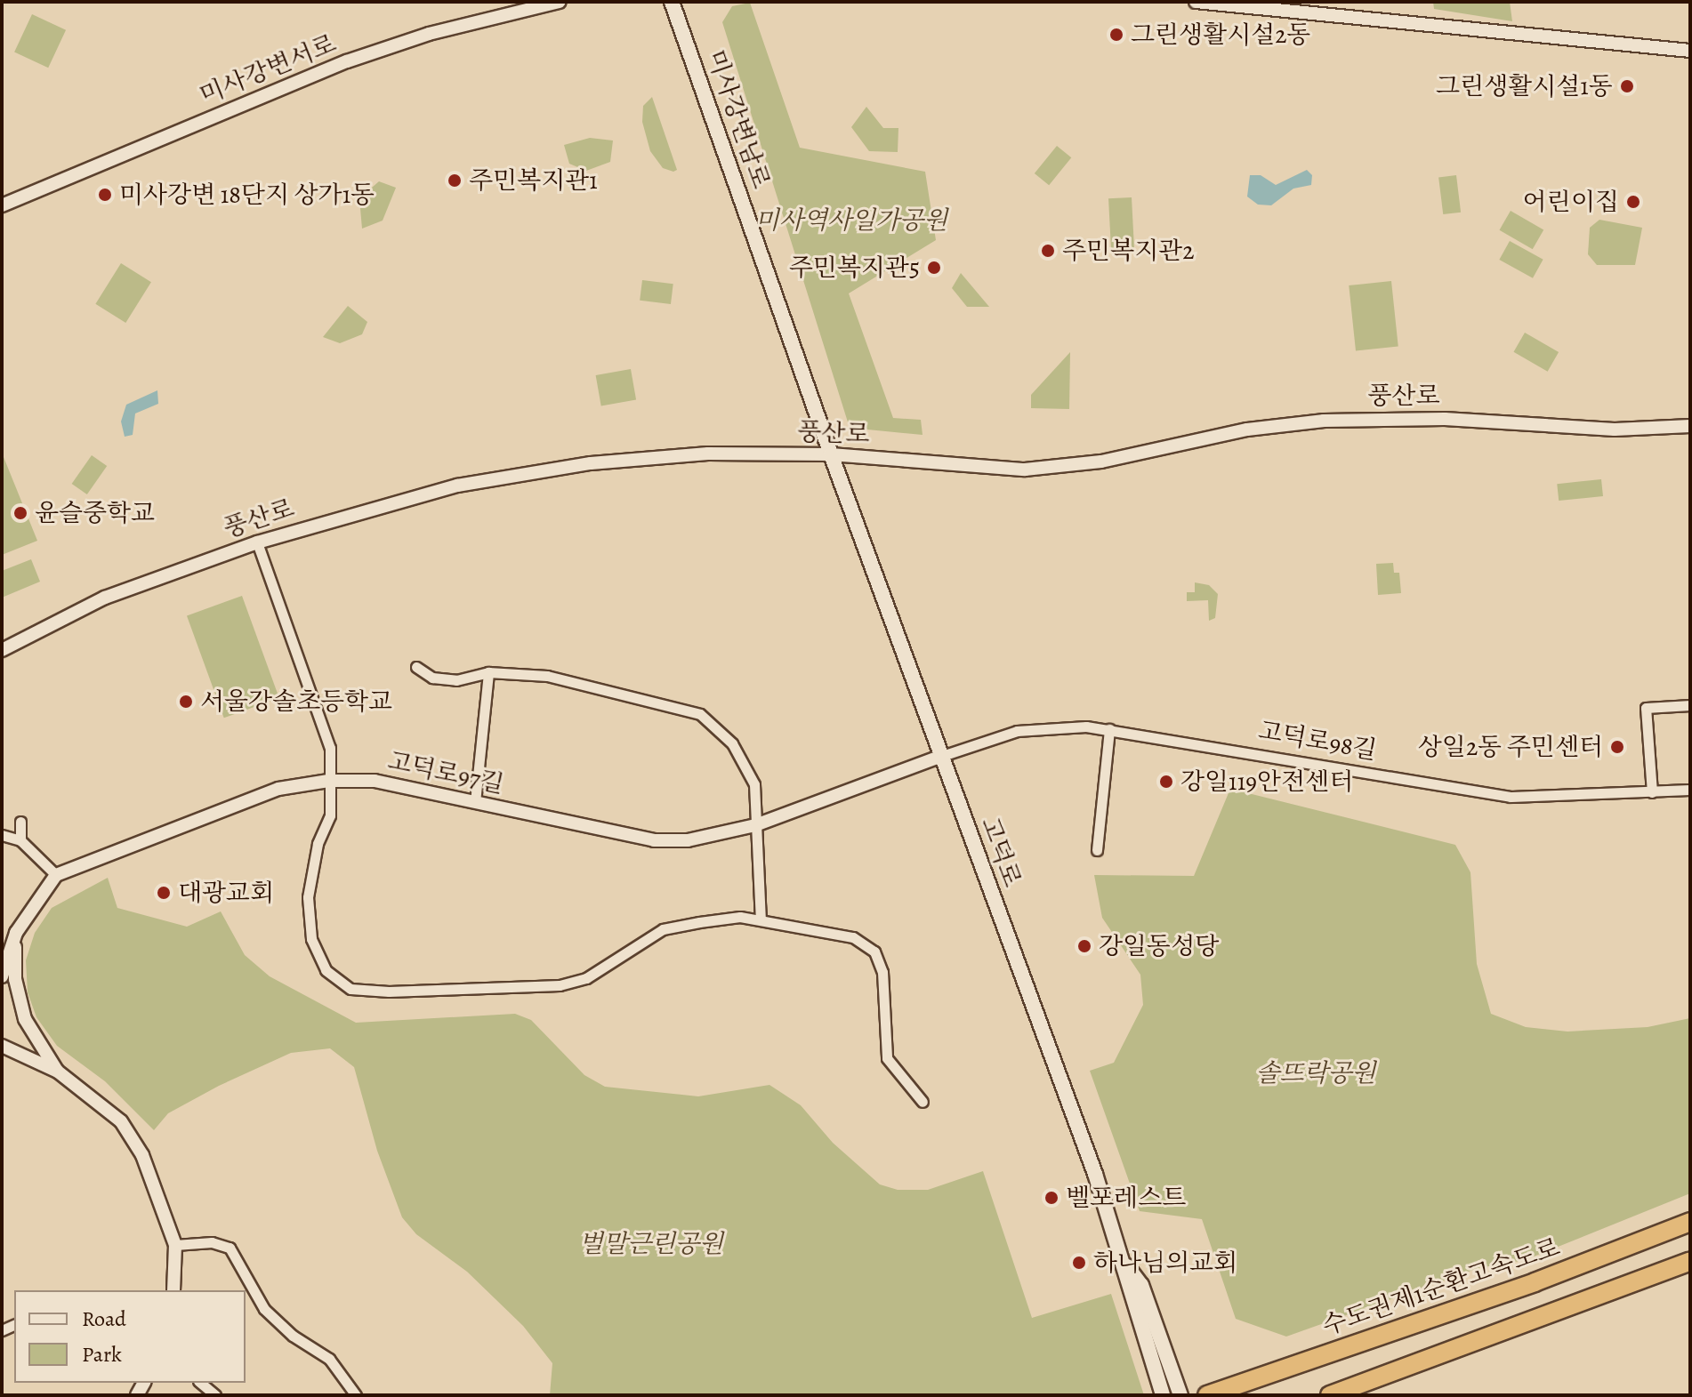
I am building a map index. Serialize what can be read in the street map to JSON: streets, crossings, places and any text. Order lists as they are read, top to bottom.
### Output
{
  "streets": {
    "highway": ["수도권제1순환고속도로"],
    "main road": ["미사강변남로", "고덕로"],
    "street": [
      "미사강변서로",
      "풍산로",
      "고덕로98길",
      "고덕로97길"
    ]
  },
  "crossings": [
    ["미사강변남로", "풍산로"],
    ["미사강변남로", "고덕로"],
    ["풍산로", "고덕로"],
    ["고덕로98길", "고덕로97길"],
    ["고덕로98길", "고덕로"],
    ["고덕로97길", "고덕로"]
  ],
  "parks": ["미사역사일가공원", "솔뜨락공원", "벌말근린공원"],
  "places": [
    "그린생활시설2동",
    "그린생활시설1동",
    "주민복지관1",
    "미사강변 18단지 상가1동",
    "어린이집",
    "주민복지관2",
    "주민복지관5",
    "윤슬중학교",
    "서울강솔초등학교",
    "상일2동 주민센터",
    "강일119안전센터",
    "대광교회",
    "강일동성당",
    "벨포레스트",
    "하나님의교회"
  ],
  "legend": ["Road", "Park"]
}
